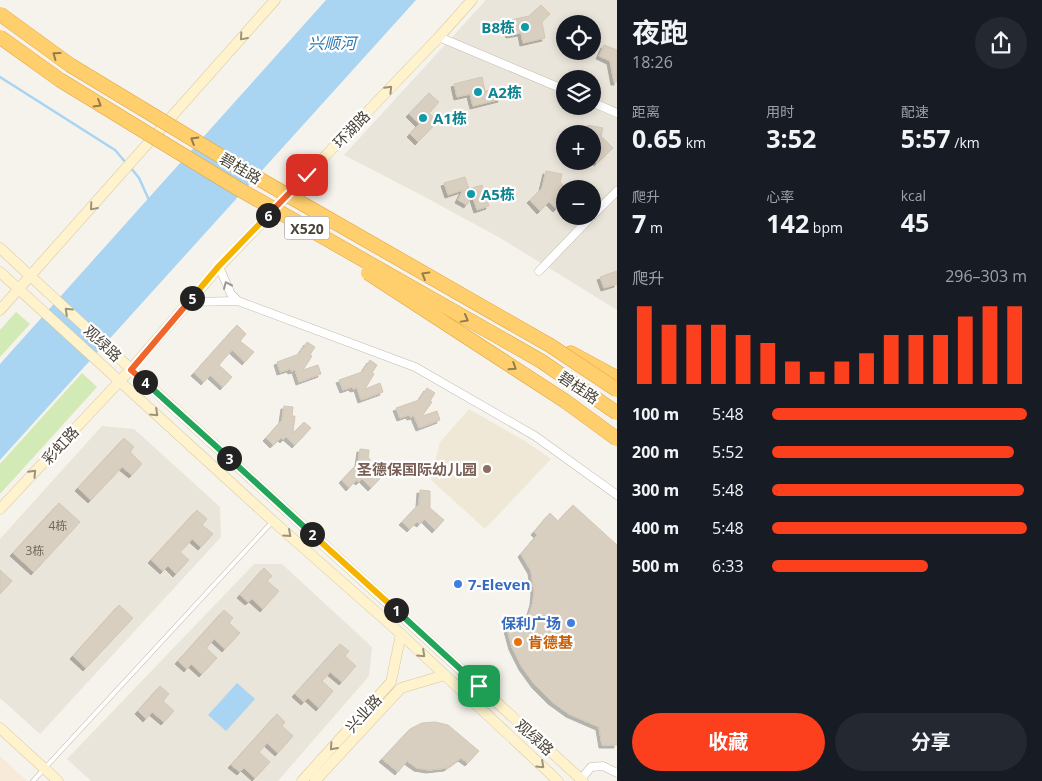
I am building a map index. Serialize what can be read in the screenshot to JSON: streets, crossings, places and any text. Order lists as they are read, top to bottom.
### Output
{
  "streets": {
    "highway": ["碧桂路", "X520"],
    "main road": [
      "环湖路",
      "观绿路",
      "彩虹路",
      "兴业路"
    ]
  },
  "crossings": [
    ["环湖路", "观绿路"],
    ["环湖路", "彩虹路"],
    ["观绿路", "彩虹路"],
    ["观绿路", "兴业路"]
  ],
  "one_way": ["环湖路", "彩虹路"],
  "water": ["兴顺河"],
  "places": [
    "B8栋",
    "A2栋",
    "A1栋",
    "A5栋",
    "圣德保国际幼儿园",
    "7-Eleven",
    "保利广场",
    "肯德基"
  ],
  "house_numbers": ["4栋", "3栋"],
  "page": {
    "heading": ["夜跑", "18:26"],
    "map_buttons": ["+", "−"],
    "stats": [
      ["距离", "0.65 km"],
      ["用时", "3:52"],
      ["配速", "5:57 /km"],
      ["爬升", "7 m"],
      ["心率", "142 bpm"],
      ["kcal", "45"]
    ],
    "pins": [
      "6",
      "5",
      "4",
      "3",
      "2",
      "1"
    ],
    "chart": ["爬升", "296–303 m"],
    "list": [
      {
        "name": "100 m",
        "note": "5:48"
      },
      {
        "name": "200 m",
        "note": "5:52"
      },
      {
        "name": "300 m",
        "note": "5:48"
      },
      {
        "name": "400 m",
        "note": "5:48"
      },
      {
        "name": "500 m",
        "note": "6:33"
      }
    ],
    "buttons": ["收藏", "分享"]
  }
}
